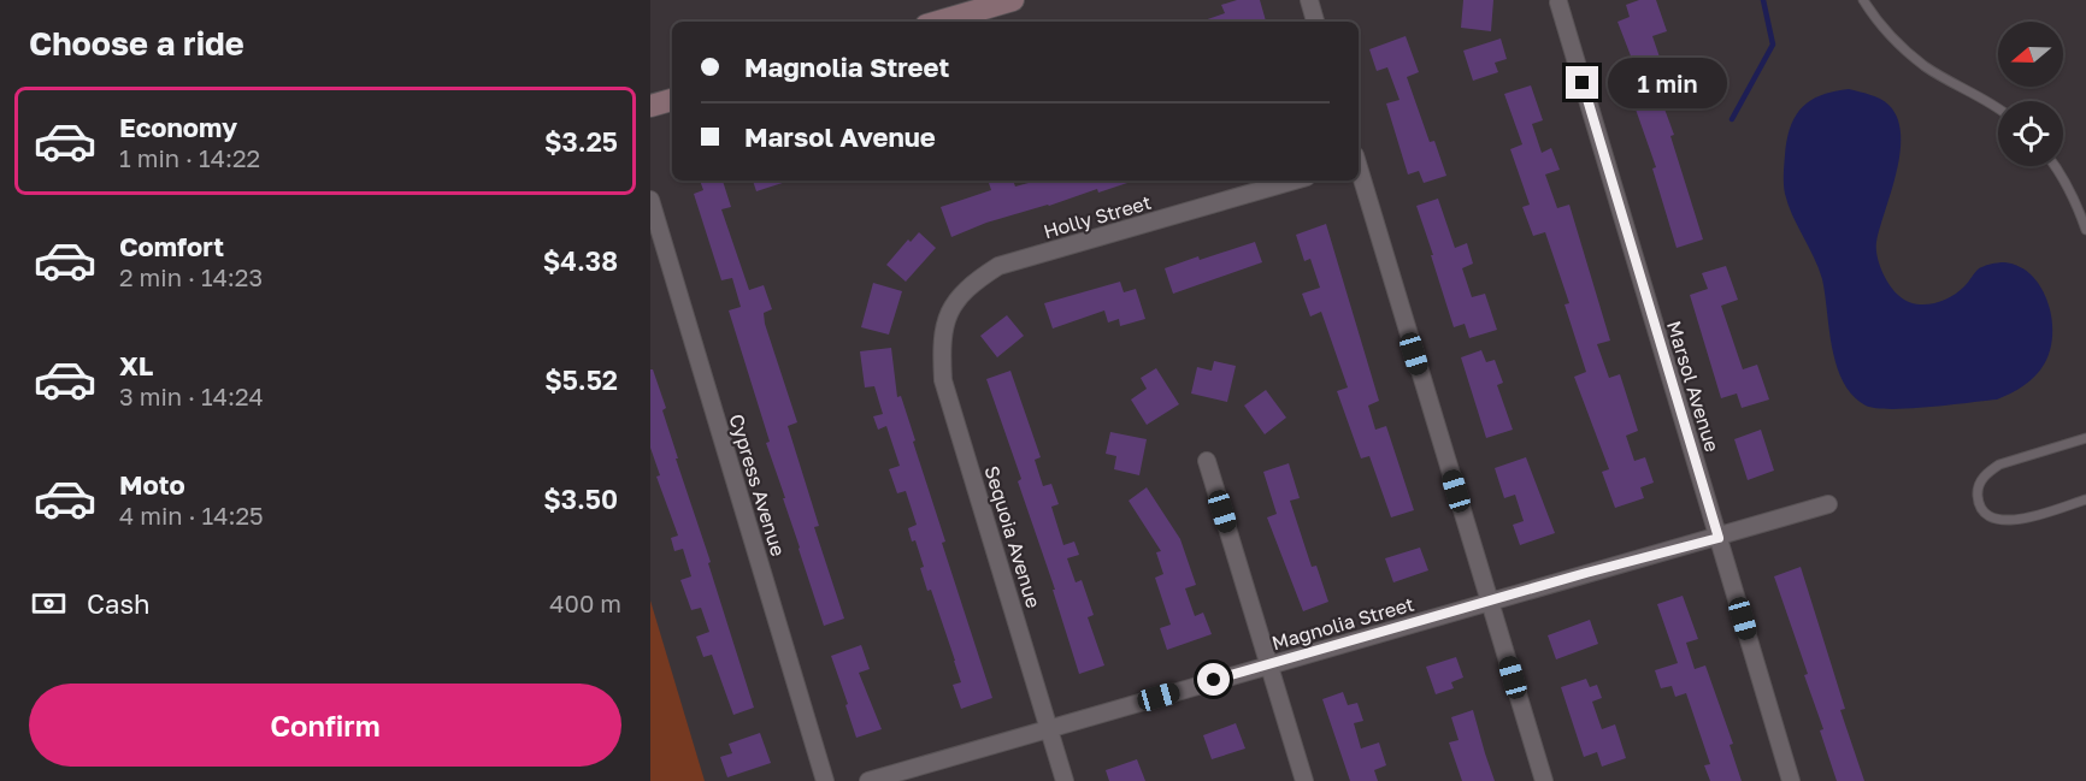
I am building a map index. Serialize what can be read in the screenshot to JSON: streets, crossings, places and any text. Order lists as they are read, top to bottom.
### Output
{
  "streets": {
    "street": [
      "Holly Street",
      "Marsol Avenue",
      "Cypress Avenue",
      "Sequoia Avenue",
      "Magnolia Street"
    ]
  },
  "crossings": [
    ["Holly Street", "Sequoia Avenue"],
    ["Marsol Avenue", "Magnolia Street"],
    ["Sequoia Avenue", "Magnolia Street"]
  ],
  "north": "left",
  "page": {
    "heading": "Choose a ride",
    "banner": ["Magnolia Street", "Marsol Avenue"],
    "bubble": "1 min",
    "list": [
      {
        "name": "Economy",
        "note": "1 min · 14:22",
        "value": "$3.25"
      },
      {
        "name": "Comfort",
        "note": "2 min · 14:23",
        "value": "$4.38"
      },
      {
        "name": "XL",
        "note": "3 min · 14:24",
        "value": "$5.52"
      },
      {
        "name": "Moto",
        "note": "4 min · 14:25",
        "value": "$3.50"
      }
    ],
    "pay": ["Cash", "400 m"],
    "buttons": "Confirm"
  }
}
